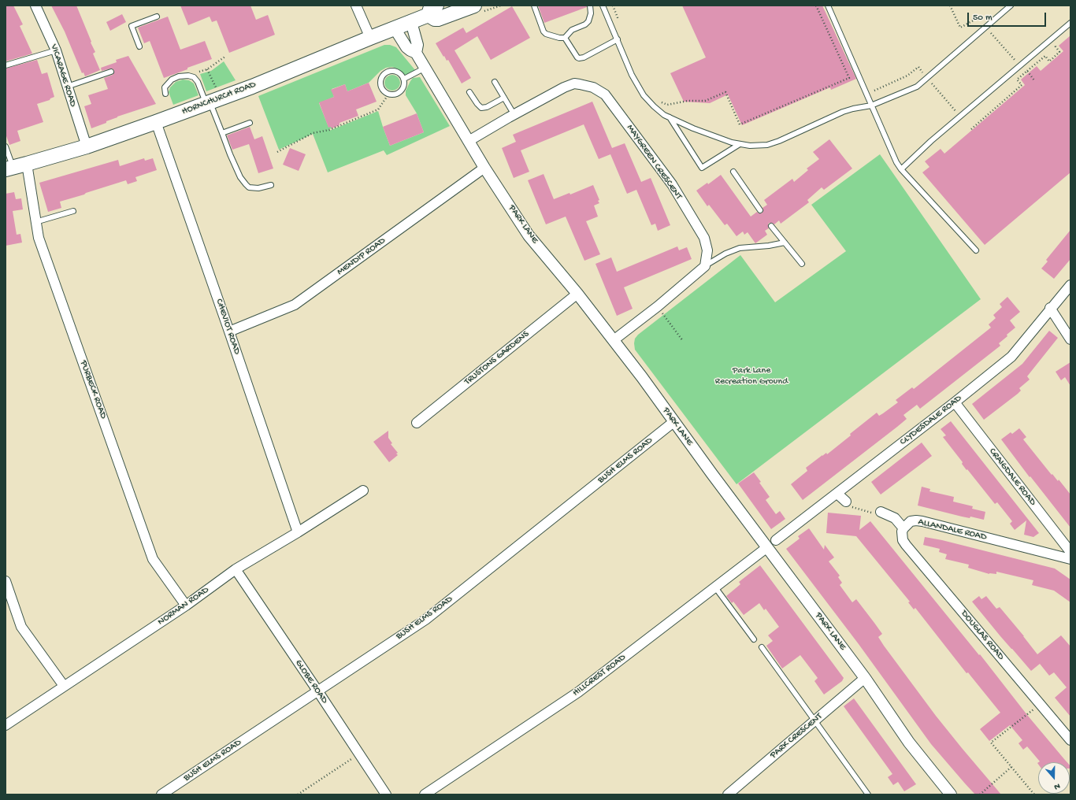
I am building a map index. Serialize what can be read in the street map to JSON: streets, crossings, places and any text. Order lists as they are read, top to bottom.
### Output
{
  "streets": {
    "main road": ["HORNCHURCH ROAD"],
    "street": [
      "VICARAGE ROAD",
      "MAYGREEN CRESCENT",
      "PARK LANE",
      "MENDIP ROAD",
      "CHEVIOT ROAD",
      "TRUSTONS GARDENS",
      "PURBECK ROAD",
      "CLYDESDALE ROAD",
      "BUSH ELMS ROAD",
      "CRAIGDALE ROAD",
      "ALLANDALE ROAD",
      "NORMAN ROAD",
      "DOUGLAS ROAD",
      "HILLCREST ROAD",
      "GLOBE ROAD",
      "PARK CRESCENT"
    ]
  },
  "crossings": [
    ["VICARAGE ROAD", "HORNCHURCH ROAD"],
    ["HORNCHURCH ROAD", "PARK LANE"],
    ["HORNCHURCH ROAD", "CHEVIOT ROAD"],
    ["HORNCHURCH ROAD", "PURBECK ROAD"],
    ["MAYGREEN CRESCENT", "PARK LANE"],
    ["PARK LANE", "MENDIP ROAD"],
    ["PARK LANE", "TRUSTONS GARDENS"],
    ["PARK LANE", "BUSH ELMS ROAD"],
    ["PARK LANE", "HILLCREST ROAD"],
    ["PARK LANE", "PARK CRESCENT"],
    ["MENDIP ROAD", "CHEVIOT ROAD"],
    ["CHEVIOT ROAD", "NORMAN ROAD"],
    ["PURBECK ROAD", "NORMAN ROAD"],
    ["CLYDESDALE ROAD", "CRAIGDALE ROAD"],
    ["BUSH ELMS ROAD", "GLOBE ROAD"],
    ["ALLANDALE ROAD", "DOUGLAS ROAD"],
    ["NORMAN ROAD", "GLOBE ROAD"]
  ],
  "parks": ["Park Lane Recreation Ground"],
  "scale_bar": "50 m",
  "north": "bottom"
}
